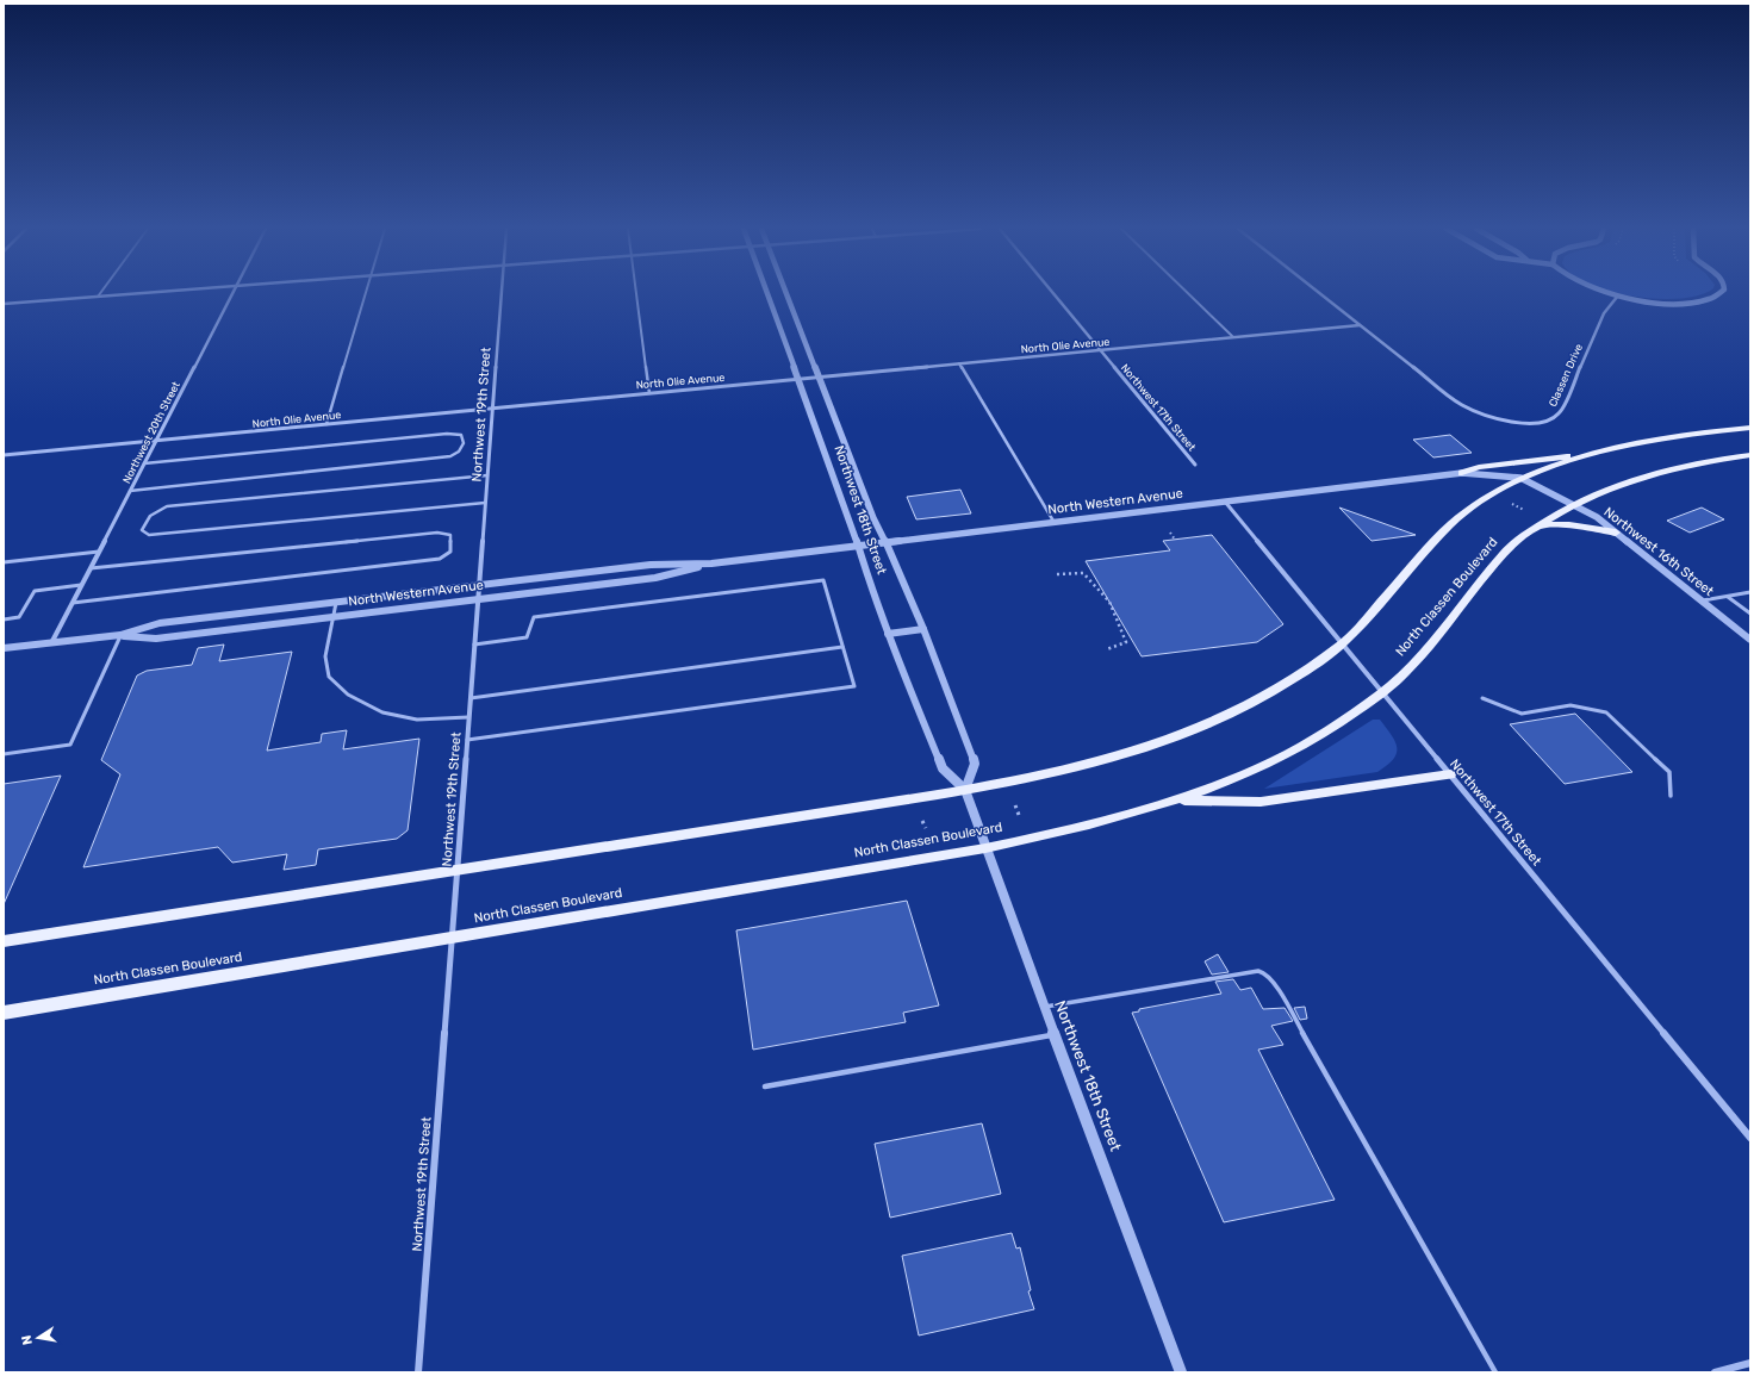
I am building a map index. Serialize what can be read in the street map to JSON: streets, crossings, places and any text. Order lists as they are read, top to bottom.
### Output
{
  "streets": {
    "main road": ["North Classen Boulevard"],
    "street": [
      "North Olie Avenue",
      "Classen Drive",
      "Northwest 17th Street",
      "Northwest 19th Street",
      "Northwest 20th Street",
      "North Western Avenue",
      "Northwest 18th Street",
      "Northwest 16th Street"
    ]
  },
  "crossings": [
    ["North Olie Avenue", "Classen Drive"],
    ["North Olie Avenue", "Northwest 17th Street"],
    ["North Olie Avenue", "Northwest 19th Street"],
    ["North Olie Avenue", "Northwest 20th Street"],
    ["North Olie Avenue", "Northwest 18th Street"],
    ["Northwest 17th Street", "North Western Avenue"],
    ["Northwest 17th Street", "North Classen Boulevard"],
    ["Northwest 19th Street", "North Western Avenue"],
    ["Northwest 19th Street", "North Classen Boulevard"],
    ["Northwest 20th Street", "North Western Avenue"],
    ["North Western Avenue", "Northwest 18th Street"],
    ["North Western Avenue", "Northwest 16th Street"],
    ["Northwest 18th Street", "North Classen Boulevard"],
    ["Northwest 16th Street", "North Classen Boulevard"]
  ],
  "north": "left"
}
